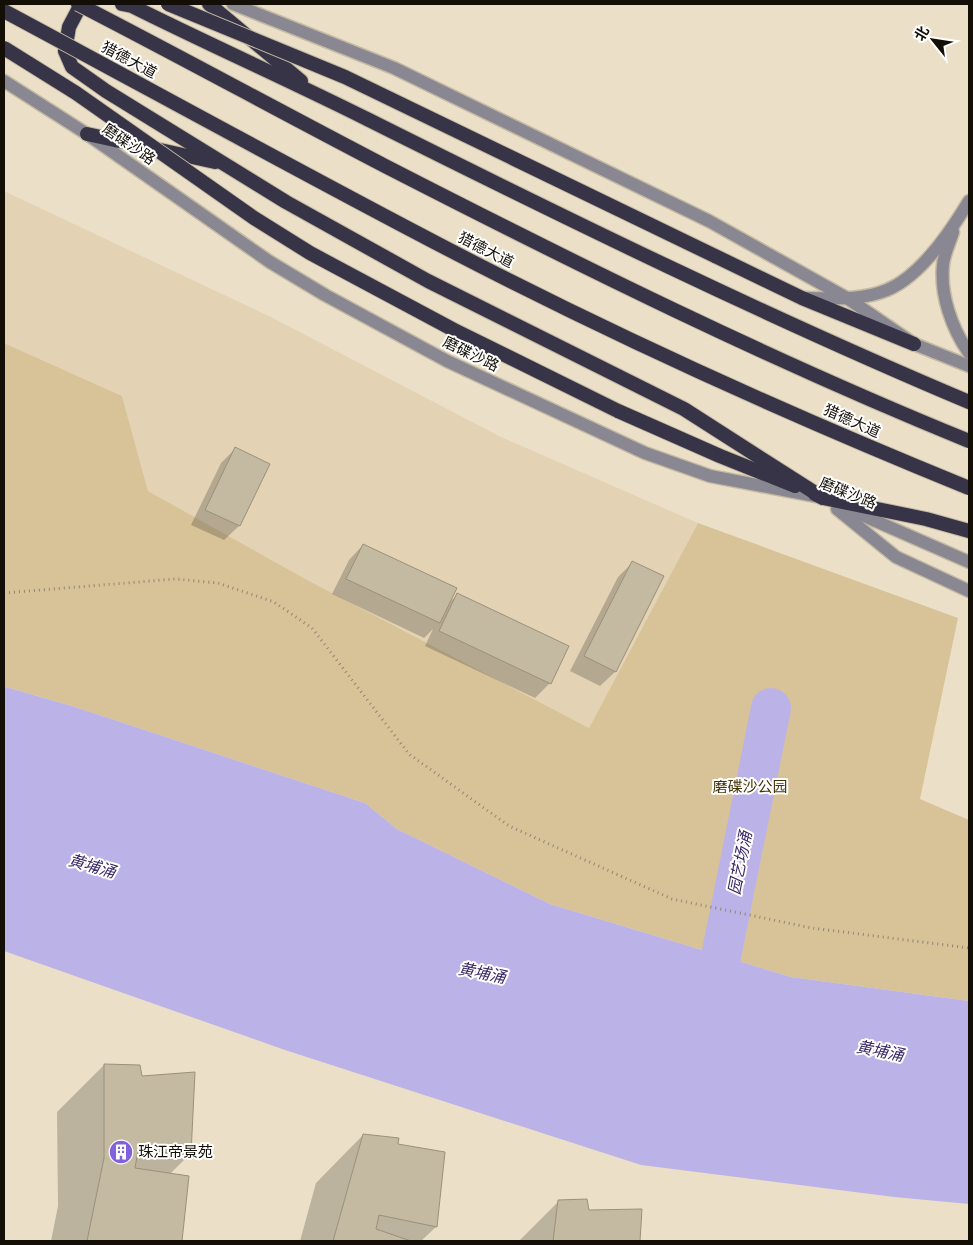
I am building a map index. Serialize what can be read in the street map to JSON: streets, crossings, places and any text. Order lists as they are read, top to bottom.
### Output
{
  "streets": {
    "highway": ["猎德大道"],
    "street": ["磨碟沙路"]
  },
  "water": ["园艺场涌", "黄埔涌"],
  "parks": ["磨碟沙公园"],
  "places": {
    "building": ["珠江帝景苑"]
  },
  "north": "top left"
}
